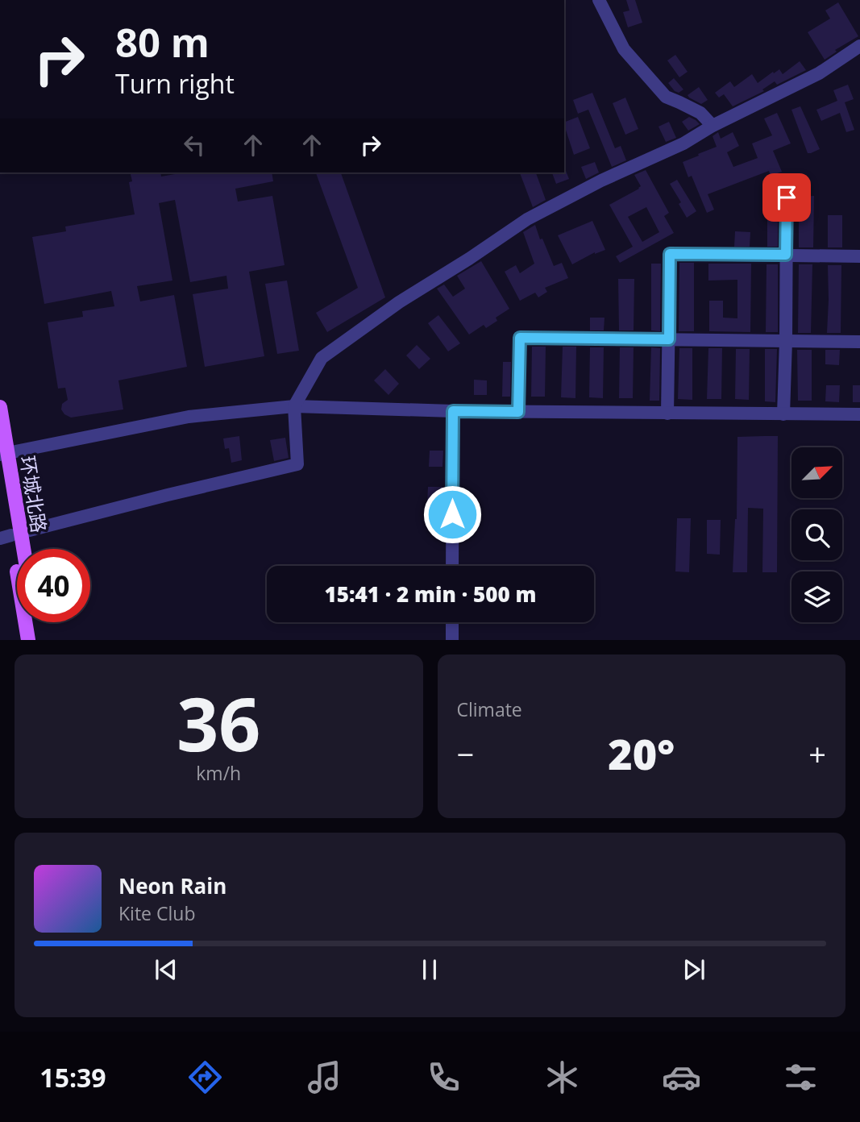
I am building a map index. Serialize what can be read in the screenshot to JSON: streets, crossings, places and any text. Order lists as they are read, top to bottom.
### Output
{
  "streets": {
    "main road": ["环城北路"]
  },
  "north": "top right",
  "page": {
    "turn": ["80 m", "Turn right"],
    "limit": "40",
    "trip": "15:41 · 2 min · 500 m",
    "tile": [
      ["36", "km/h"],
      "Climate"
    ],
    "heat": ["−", "20°", "+"],
    "song": ["Neon Rain", "Kite Club"],
    "tabs": "15:39"
  }
}
